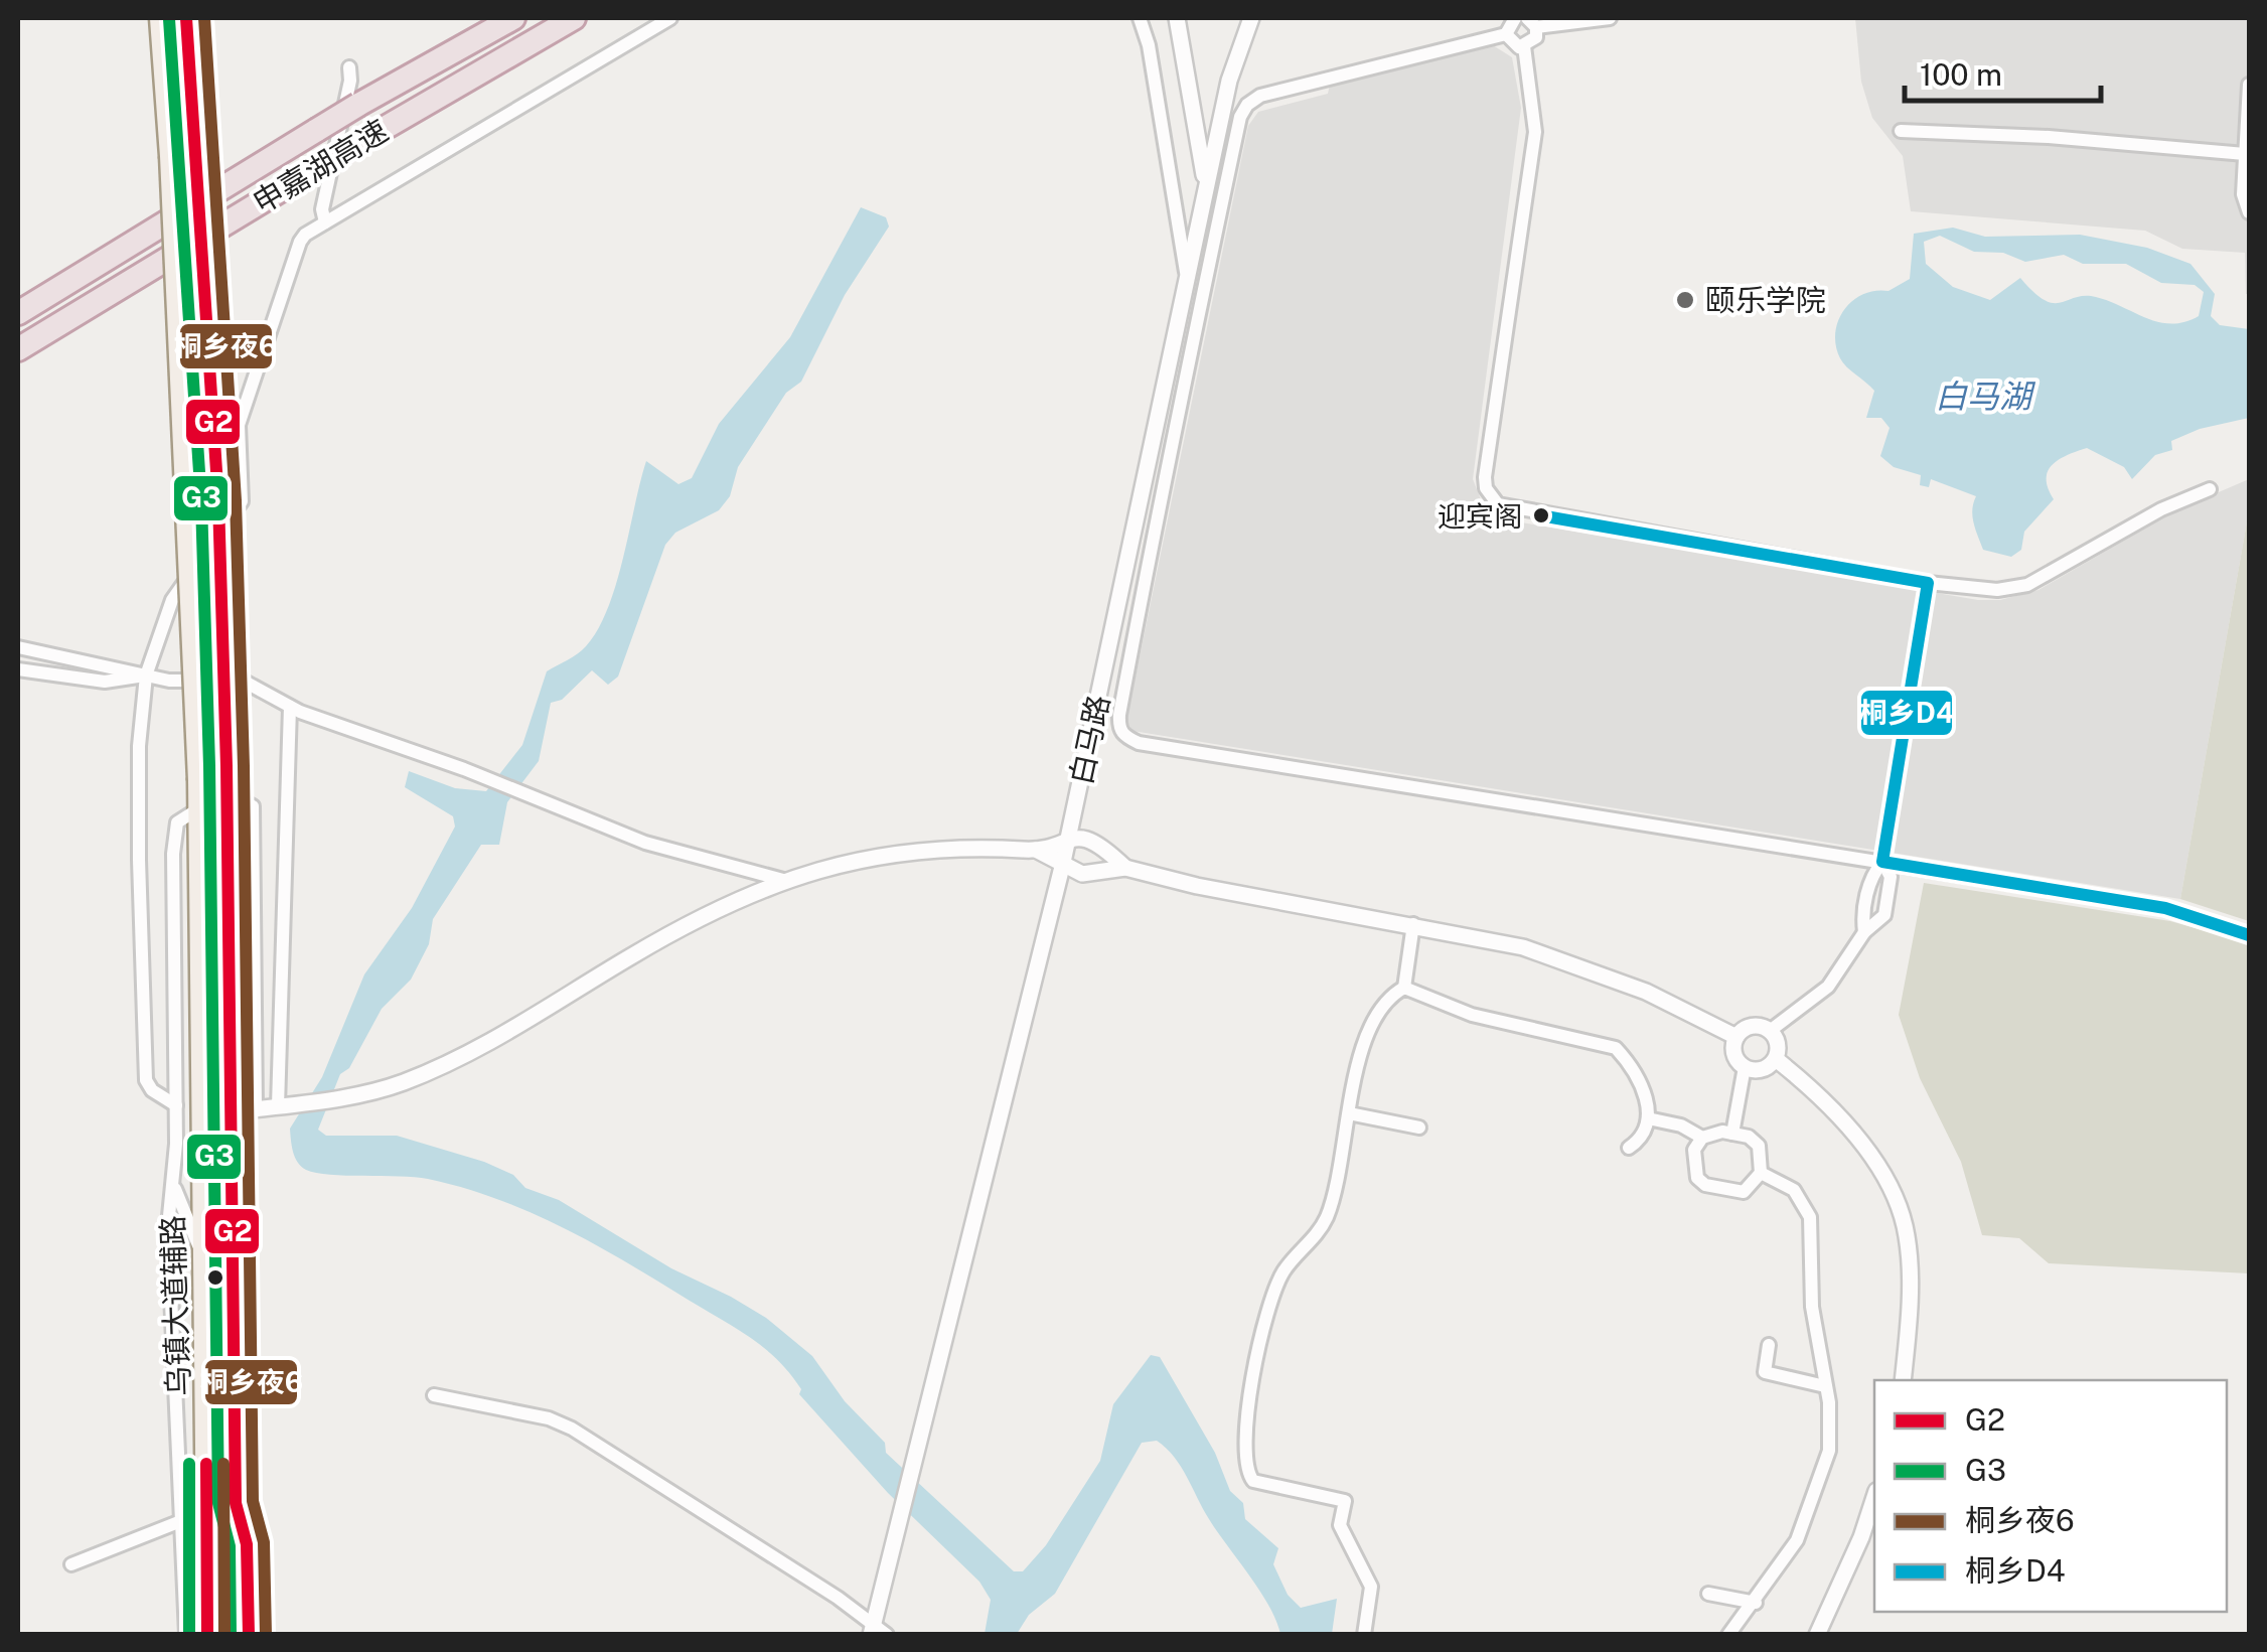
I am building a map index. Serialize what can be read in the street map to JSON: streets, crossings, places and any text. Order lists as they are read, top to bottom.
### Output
{
  "streets": {
    "highway": ["申嘉湖高速"],
    "street": ["白马路", "乌镇大道辅路"]
  },
  "water": ["白马湖"],
  "places": ["颐乐学院", "迎宾阁"],
  "lines": [
    "transit line G2",
    "transit line 桐乡夜6",
    "transit line G3",
    "transit line 桐乡D4"
  ],
  "legend": [
    "G2",
    "G3",
    "桐乡夜6",
    "桐乡D4"
  ],
  "scale_bar": "100 m"
}
